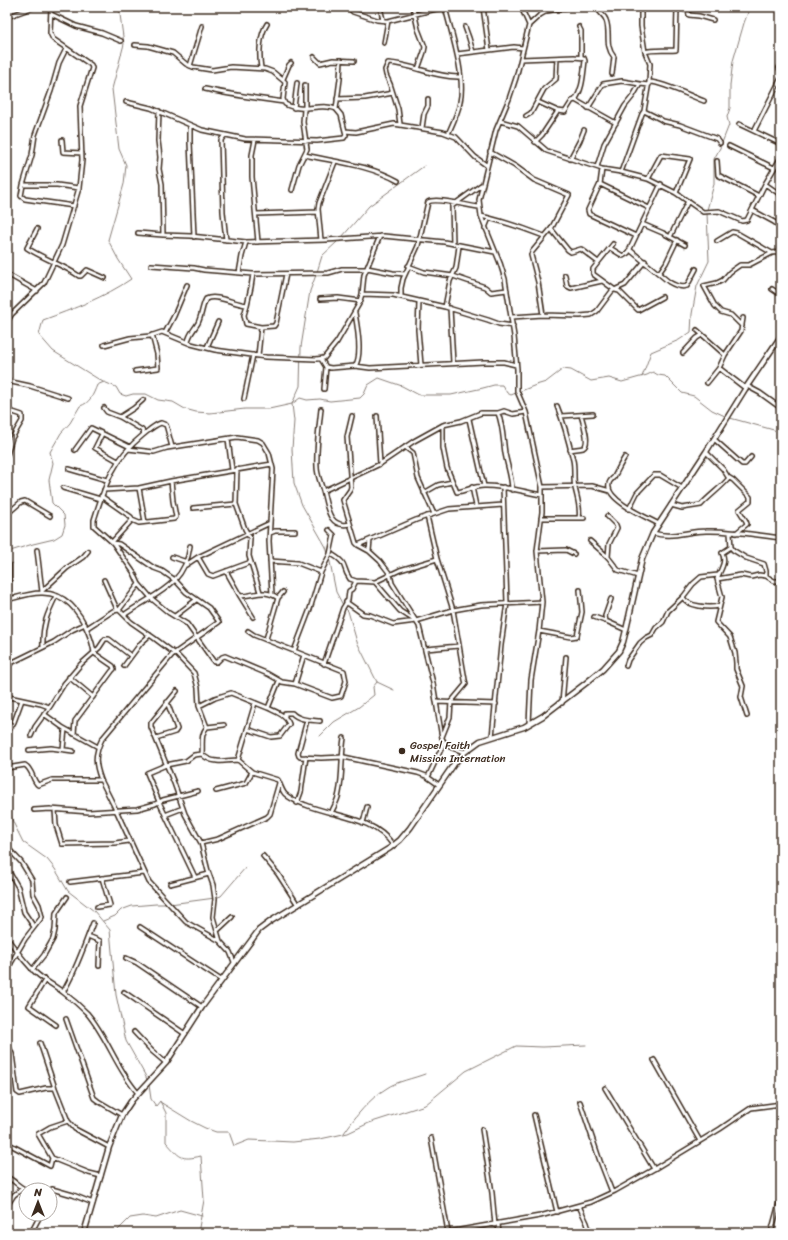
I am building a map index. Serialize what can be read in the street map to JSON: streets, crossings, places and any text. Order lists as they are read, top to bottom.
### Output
{
  "places": ["Gospel Faith Mission Internation"],
  "north": "top"
}
